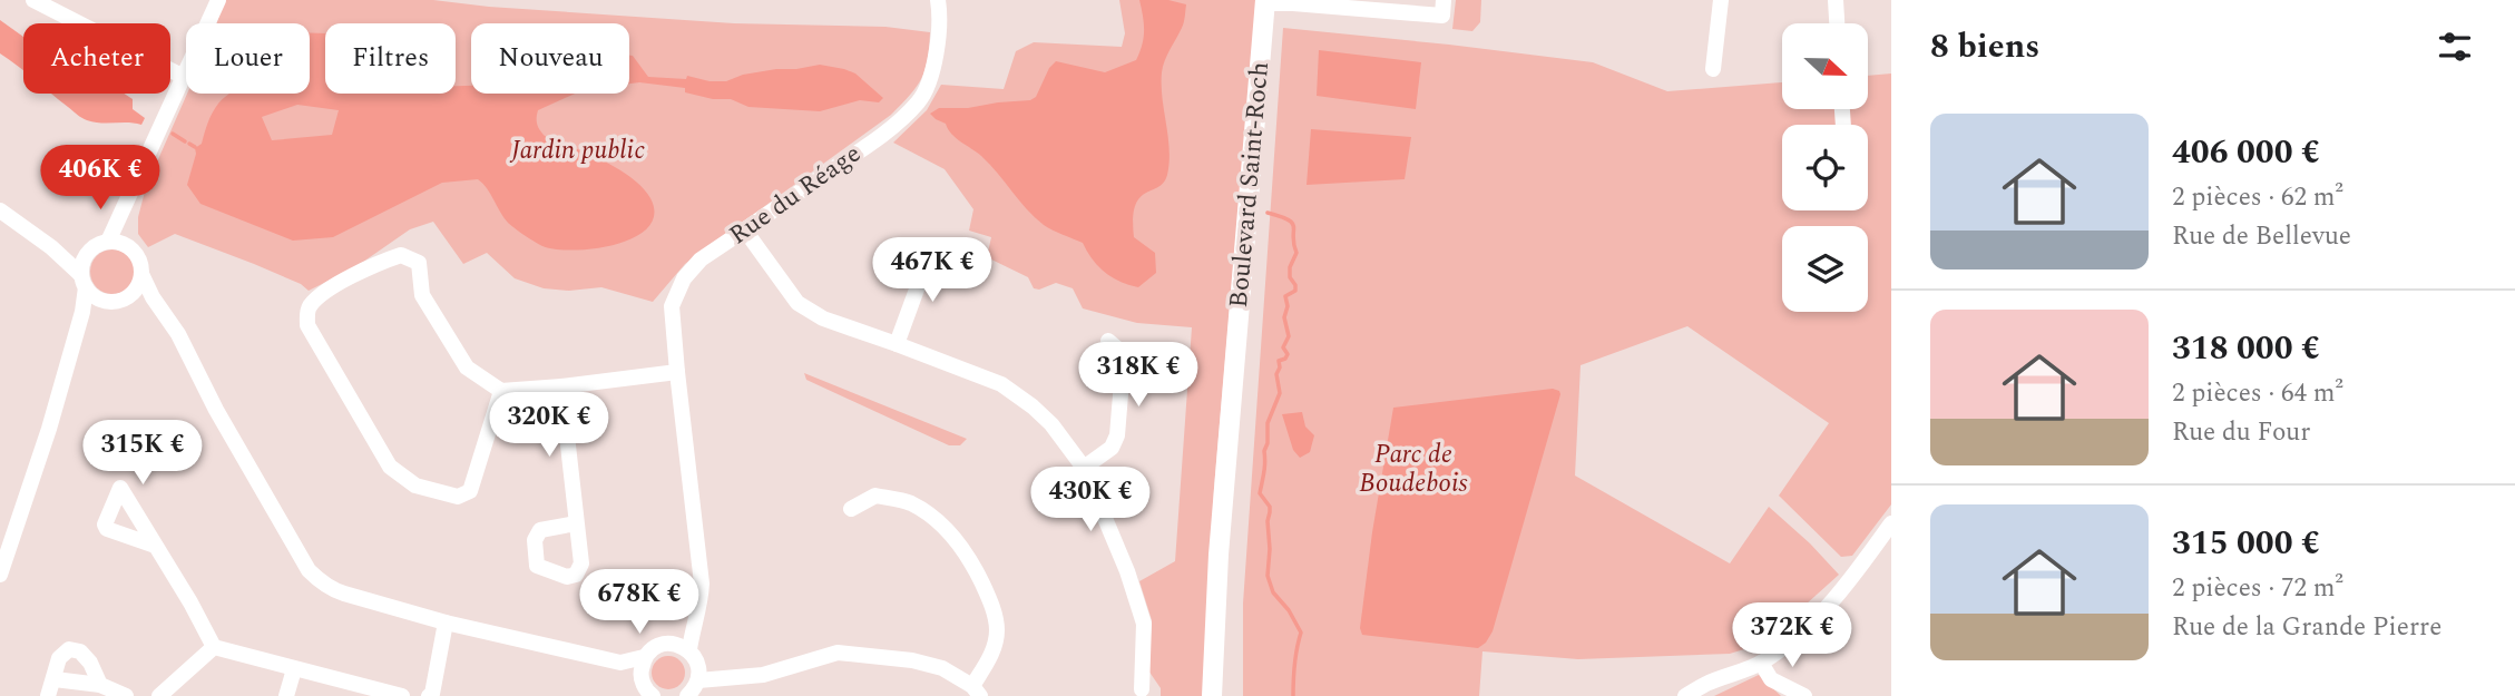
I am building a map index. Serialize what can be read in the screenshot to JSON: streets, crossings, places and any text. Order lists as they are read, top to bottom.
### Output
{
  "streets": {
    "main road": ["Boulevard Saint-Roch"],
    "street": ["Rue du Réage"]
  },
  "parks": ["Jardin public", "Parc de Boudebois"],
  "north": "right",
  "page": {
    "heading": "8 biens",
    "chip": [
      "Acheter",
      "Louer",
      "Filtres",
      "Nouveau"
    ],
    "list": [
      {
        "name": "406 000 €",
        "note": "2 pièces · 62 m² · Rue de Bellevue"
      },
      {
        "name": "318 000 €",
        "note": "2 pièces · 64 m² · Rue du Four"
      },
      {
        "name": "315 000 €",
        "note": "2 pièces · 72 m² · Rue de la Grande Pierre"
      }
    ],
    "price": [
      "406K €",
      "467K €",
      "318K €",
      "320K €",
      "315K €",
      "430K €",
      "678K €",
      "372K €"
    ]
  }
}
